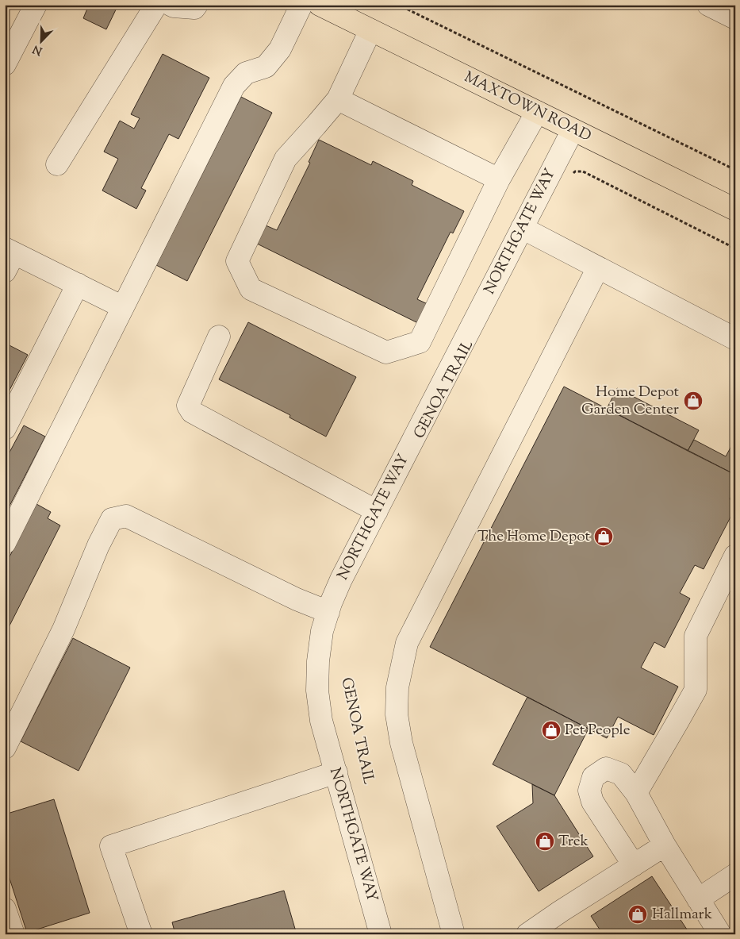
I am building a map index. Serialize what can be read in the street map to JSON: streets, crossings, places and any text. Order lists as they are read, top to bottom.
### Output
{
  "streets": {
    "main road": ["MAXTOWN ROAD"],
    "street": ["NORTHGATE WAY"]
  },
  "crossings": [
    ["MAXTOWN ROAD", "NORTHGATE WAY"]
  ],
  "places": {
    "shop": [
      "Home Depot Garden Center",
      "The Home Depot",
      "Pet People",
      "Trek",
      "Hallmark"
    ]
  },
  "north": "bottom left"
}
